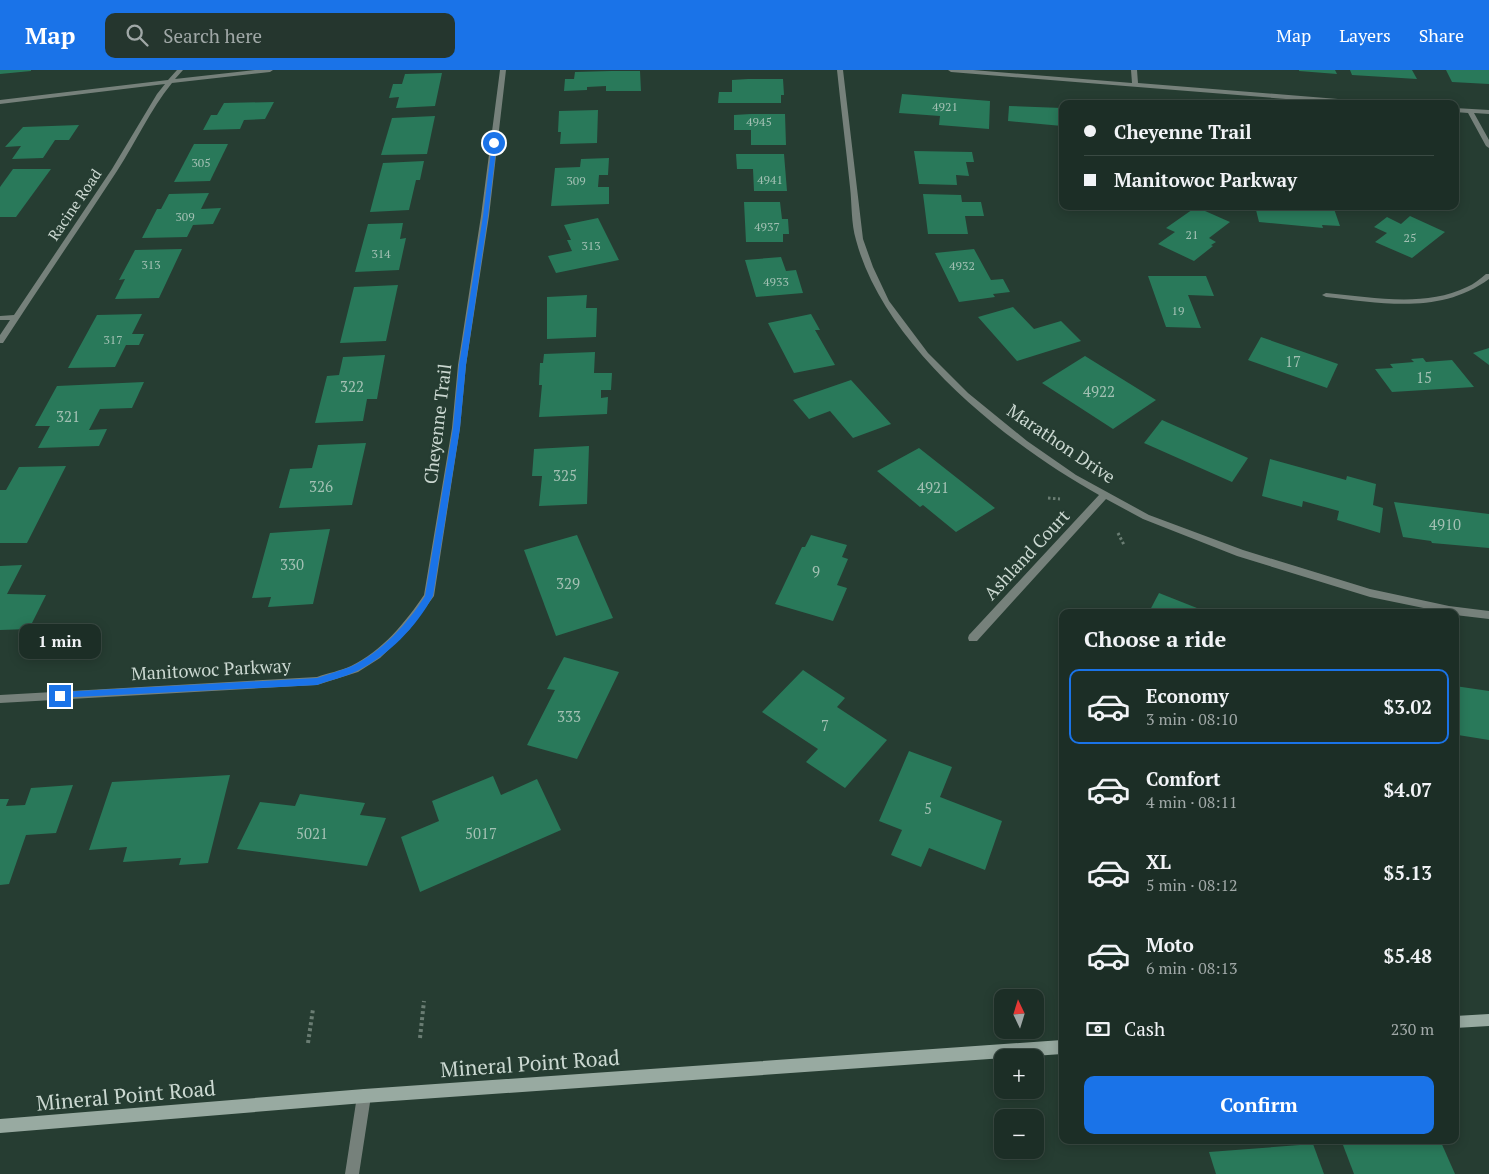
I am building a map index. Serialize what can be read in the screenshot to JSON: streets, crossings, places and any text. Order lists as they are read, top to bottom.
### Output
{
  "streets": {
    "main road": ["Mineral Point Road"],
    "street": [
      "Racine Road",
      "Cheyenne Trail",
      "Marathon Drive",
      "Ashland Court",
      "Manitowoc Parkway"
    ]
  },
  "crossings": [
    ["Cheyenne Trail", "Manitowoc Parkway"],
    ["Marathon Drive", "Ashland Court"]
  ],
  "house_numbers": [
    "4921",
    "4945",
    "305",
    "4941",
    "309",
    "309",
    "4937",
    "21",
    "25",
    "313",
    "314",
    "313",
    "4932",
    "4933",
    "19",
    "317",
    "17",
    "15",
    "322",
    "4922",
    "321",
    "325",
    "326",
    "4921",
    "4910",
    "330",
    "9",
    "329",
    "333",
    "7",
    "5",
    "5021",
    "5017"
  ],
  "north": "top",
  "page": {
    "header": "Map",
    "search": "Search here",
    "nav": ["Map", "Layers", "Share"],
    "banner": ["Cheyenne Trail", "Manitowoc Parkway"],
    "heading": "Choose a ride",
    "bubble": "1 min",
    "list": [
      {
        "name": "Economy",
        "note": "3 min · 08:10",
        "value": "$3.02"
      },
      {
        "name": "Comfort",
        "note": "4 min · 08:11",
        "value": "$4.07"
      },
      {
        "name": "XL",
        "note": "5 min · 08:12",
        "value": "$5.13"
      },
      {
        "name": "Moto",
        "note": "6 min · 08:13",
        "value": "$5.48"
      }
    ],
    "map_buttons": ["+", "−"],
    "pay": ["Cash", "230 m"],
    "buttons": "Confirm"
  }
}
